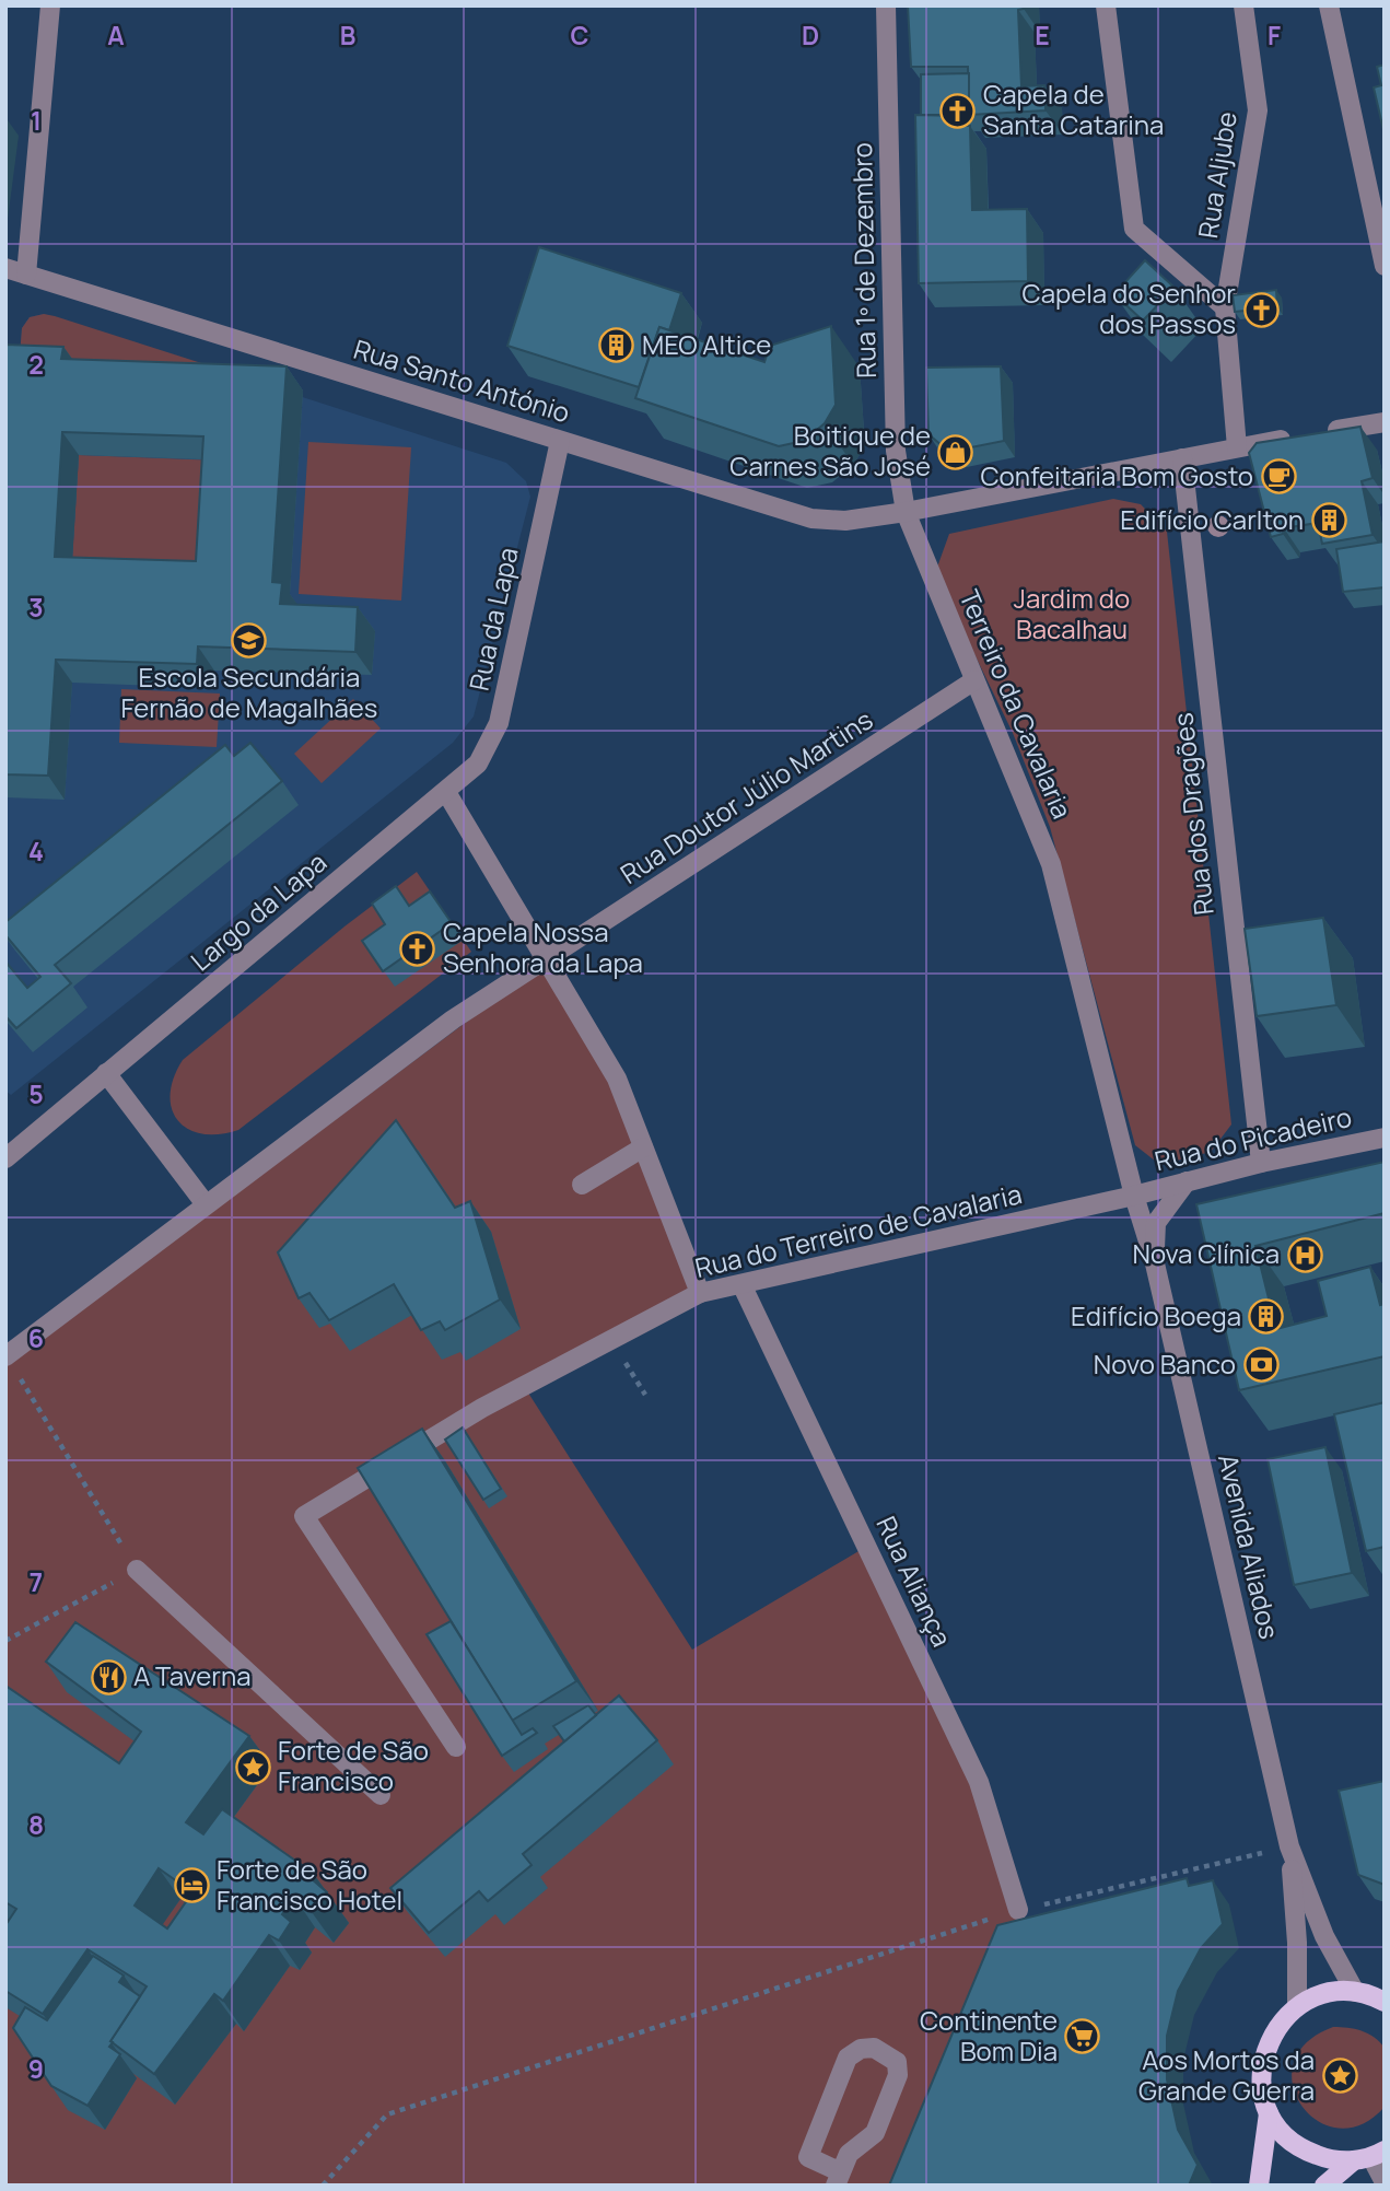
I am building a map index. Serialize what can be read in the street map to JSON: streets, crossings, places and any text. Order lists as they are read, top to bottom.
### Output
{
  "streets": {
    "street": [
      "Rua Aljube",
      "Rua 1º de Dezembro",
      "Rua Santo António",
      "Rua da Lapa",
      "Terreiro da Cavalaria",
      "Rua Doutor Júlio Martins",
      "Rua dos Dragões",
      "Largo da Lapa",
      "Rua do Picadeiro",
      "Rua do Terreiro de Cavalaria",
      "Avenida Aliados",
      "Rua Aliança"
    ]
  },
  "crossings": [
    ["Rua 1º de Dezembro", "Rua Santo António"],
    ["Rua 1º de Dezembro", "Terreiro da Cavalaria"],
    ["Rua Santo António", "Rua da Lapa"],
    ["Rua Santo António", "Terreiro da Cavalaria"],
    ["Rua da Lapa", "Largo da Lapa"],
    ["Terreiro da Cavalaria", "Rua Doutor Júlio Martins"],
    ["Terreiro da Cavalaria", "Rua do Picadeiro"],
    ["Terreiro da Cavalaria", "Rua do Terreiro de Cavalaria"],
    ["Terreiro da Cavalaria", "Avenida Aliados"],
    ["Rua dos Dragões", "Rua do Picadeiro"],
    ["Rua do Picadeiro", "Rua do Terreiro de Cavalaria"],
    ["Rua do Picadeiro", "Avenida Aliados"],
    ["Rua do Terreiro de Cavalaria", "Avenida Aliados"],
    ["Rua do Terreiro de Cavalaria", "Rua Aliança"]
  ],
  "parks": ["Jardim do Bacalhau"],
  "places": {
    "church": ["Capela de Santa Catarina", "Capela do Senhor dos Passos", "Capela Nossa Senhora da Lapa"],
    "building": ["MEO Altice", "Edifício Carlton", "Edifício Boega"],
    "shop": ["Boitique de Carnes São José"],
    "cafe": ["Confeitaria Bom Gosto"],
    "school or university": ["Escola Secundária Fernão de Magalhães"],
    "hospital": ["Nova Clínica"],
    "bank": ["Novo Banco"],
    "restaurant": ["A Taverna"],
    "place": ["Forte de São Francisco", "Aos Mortos da Grande Guerra"],
    "hotel": ["Forte de São Francisco Hotel"],
    "supermarket": ["Continente Bom Dia"]
  },
  "grid": {
    "columns": [
      "A",
      "B",
      "C",
      "D",
      "E",
      "F"
    ],
    "rows": [
      "1",
      "2",
      "3",
      "4",
      "5",
      "6",
      "7",
      "8",
      "9"
    ]
  }
}
